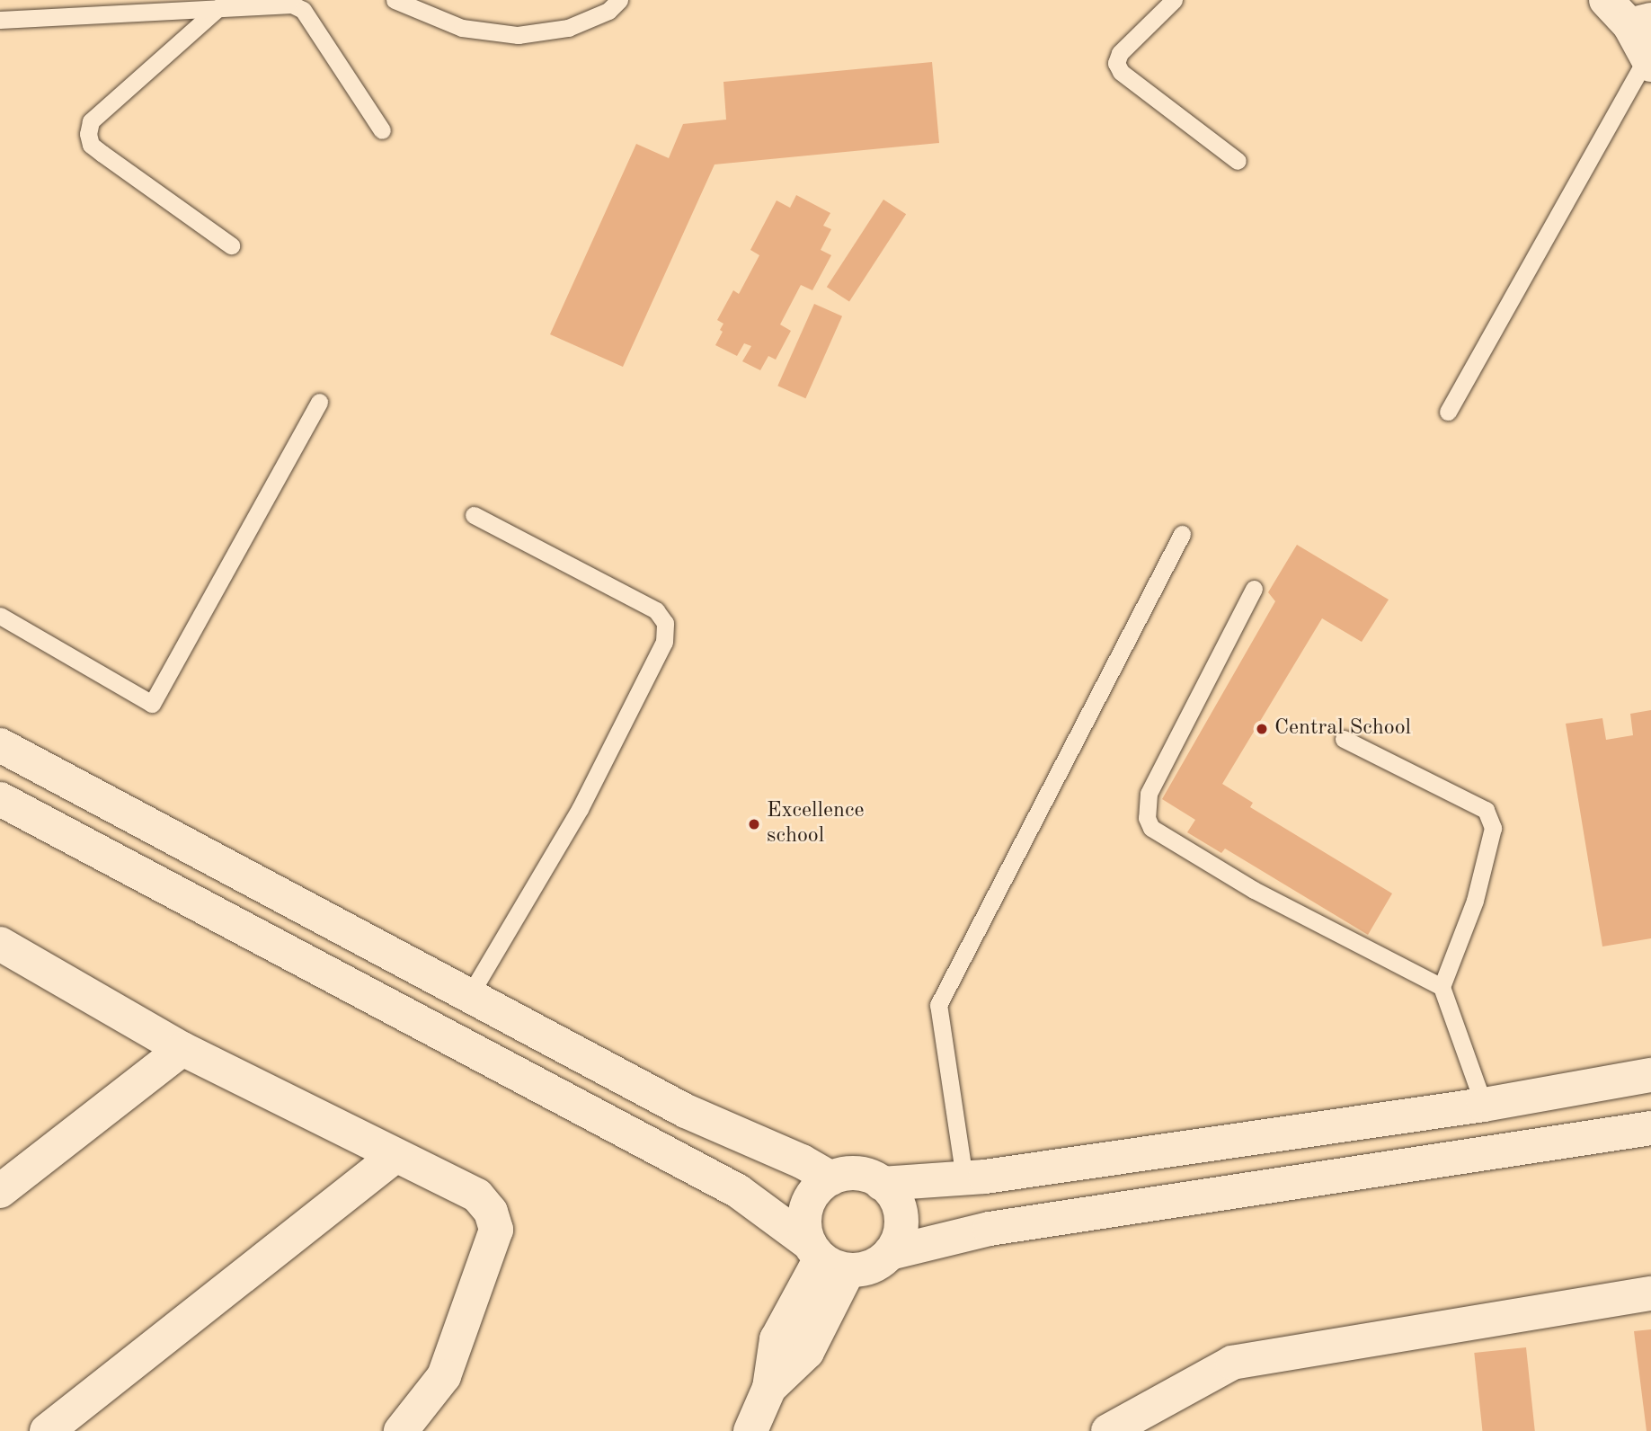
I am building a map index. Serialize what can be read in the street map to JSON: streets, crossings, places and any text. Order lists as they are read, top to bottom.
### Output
{
  "places": ["Central School", "Excellence school"]
}
